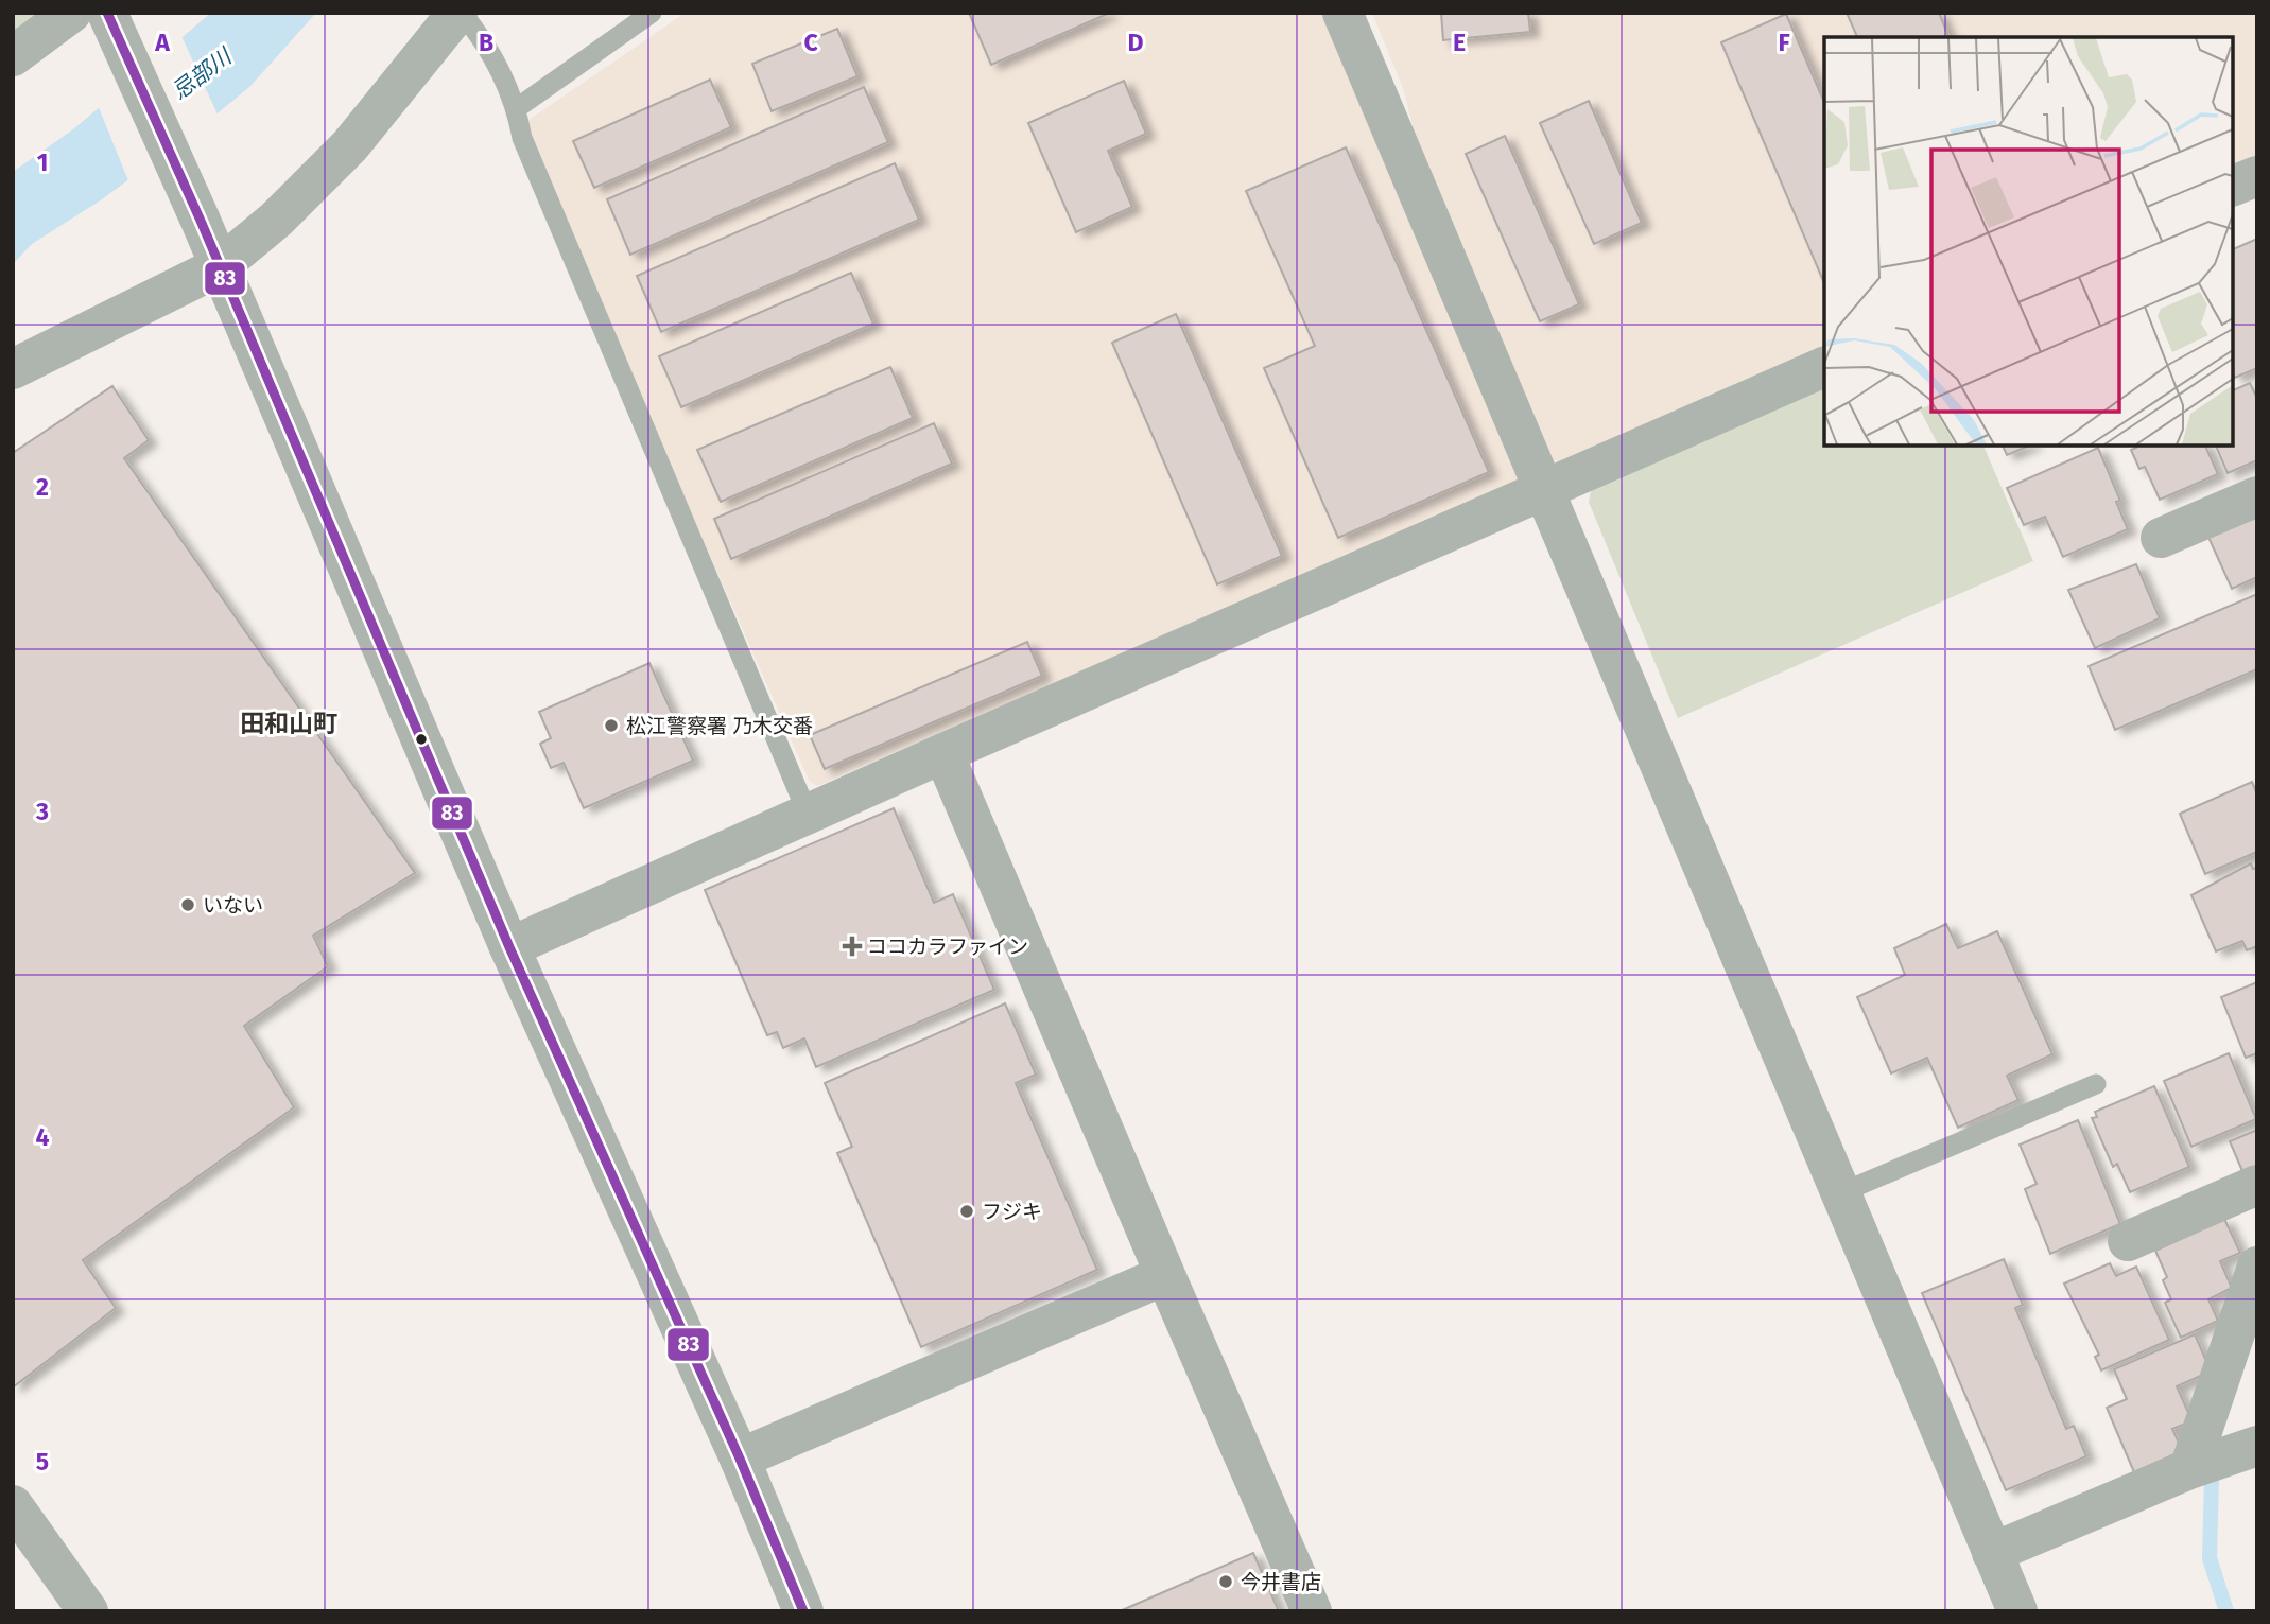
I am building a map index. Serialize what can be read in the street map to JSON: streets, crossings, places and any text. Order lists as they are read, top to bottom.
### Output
{
  "districts": ["田和山町"],
  "water": ["忌部川"],
  "places": {
    "other": [
      "松江警察署 乃木交番",
      "いない",
      "フジキ",
      "今井書店"
    ],
    "health": ["ココカラファイン"]
  },
  "lines": ["transit line 83"],
  "grid": {
    "columns": [
      "A",
      "B",
      "C",
      "D",
      "E",
      "F"
    ],
    "rows": [
      "1",
      "2",
      "3",
      "4",
      "5"
    ]
  }
}
